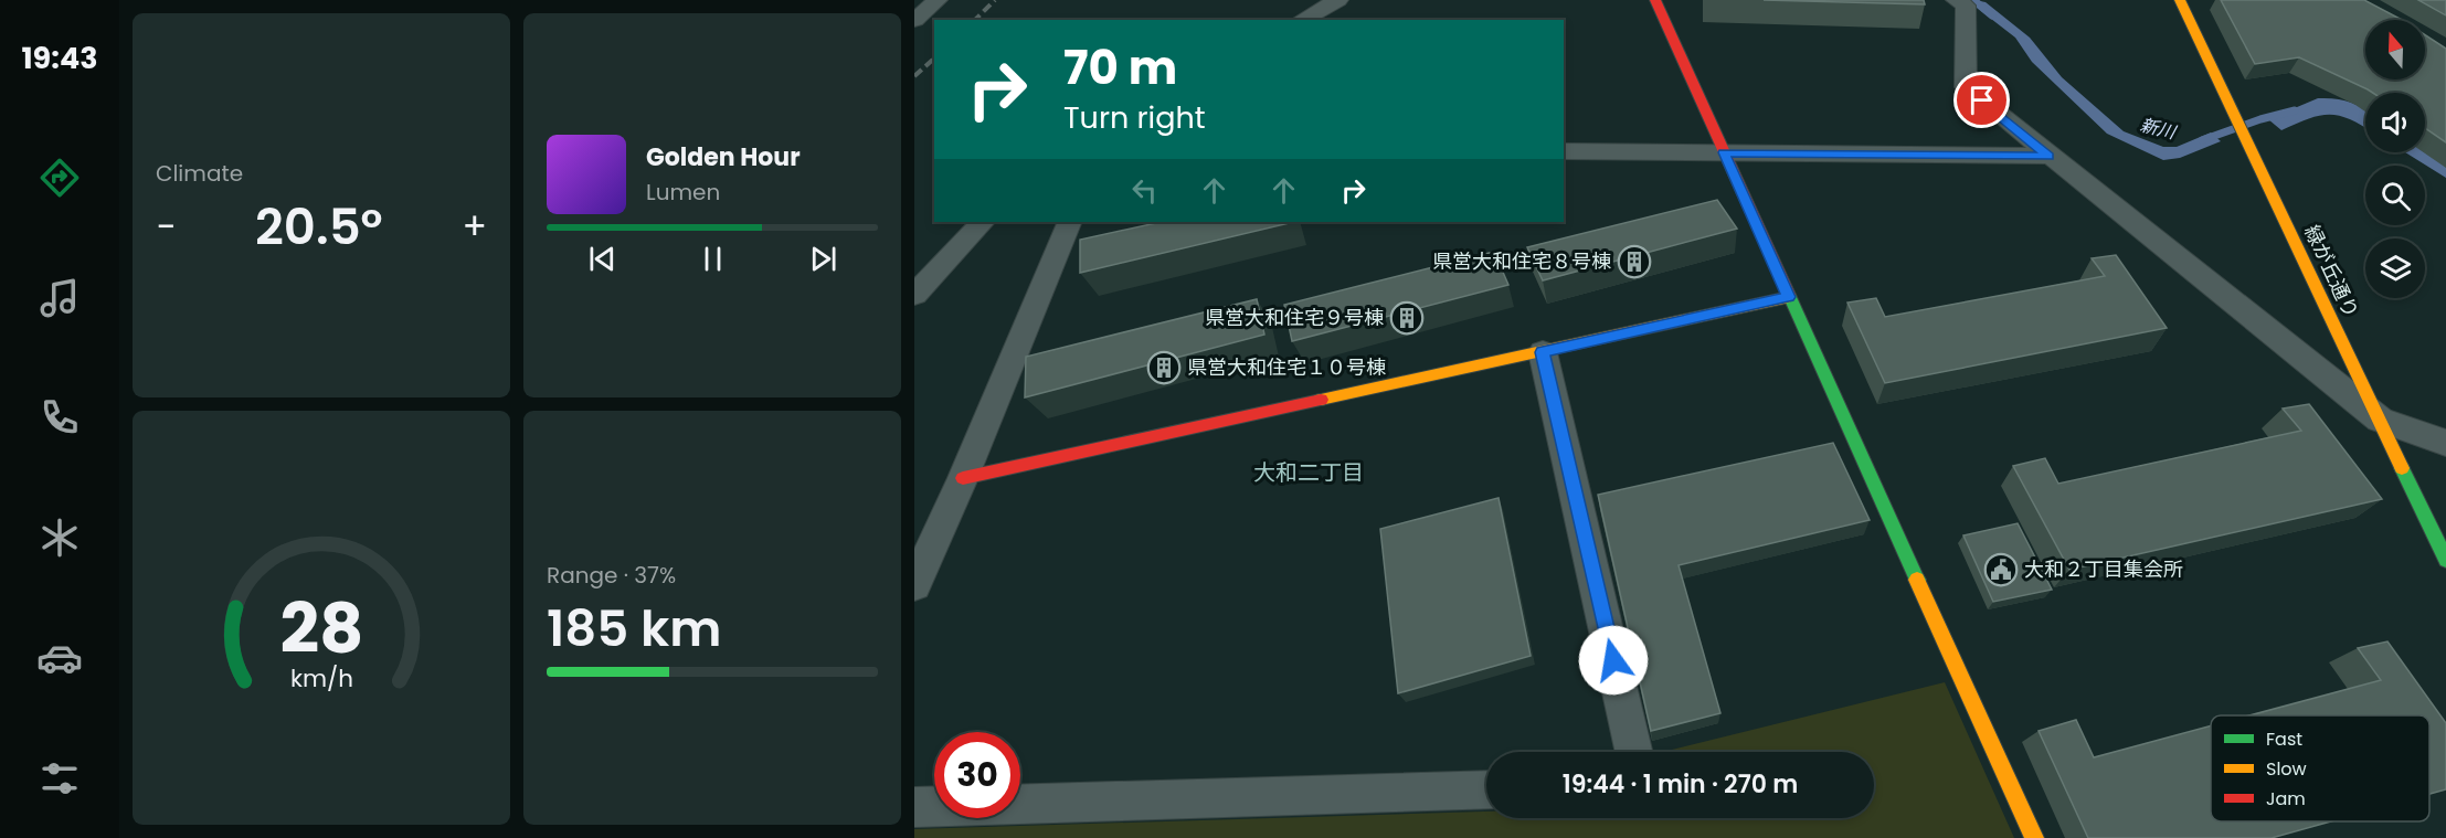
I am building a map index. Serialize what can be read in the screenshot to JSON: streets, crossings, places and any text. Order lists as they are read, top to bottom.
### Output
{
  "streets": {
    "street": ["緑が丘通り"]
  },
  "districts": ["大和二丁目"],
  "water": ["新川"],
  "places": {
    "building": ["県営大和住宅８号棟", "県営大和住宅９号棟", "県営大和住宅１０号棟"],
    "public building": ["大和２丁目集会所"]
  },
  "legend": ["Fast", "Slow", "Jam"],
  "north": "top",
  "page": {
    "tabs": "19:43",
    "tile": [
      "Climate",
      ["Range · 37%", "185 km"]
    ],
    "turn": ["70 m", "Turn right"],
    "song": ["Golden Hour", "Lumen"],
    "heat": ["−", "20.5°", "+"],
    "limit": "30",
    "trip": "19:44 · 1 min · 270 m",
    "gauge": ["28", "km/h"]
  }
}
